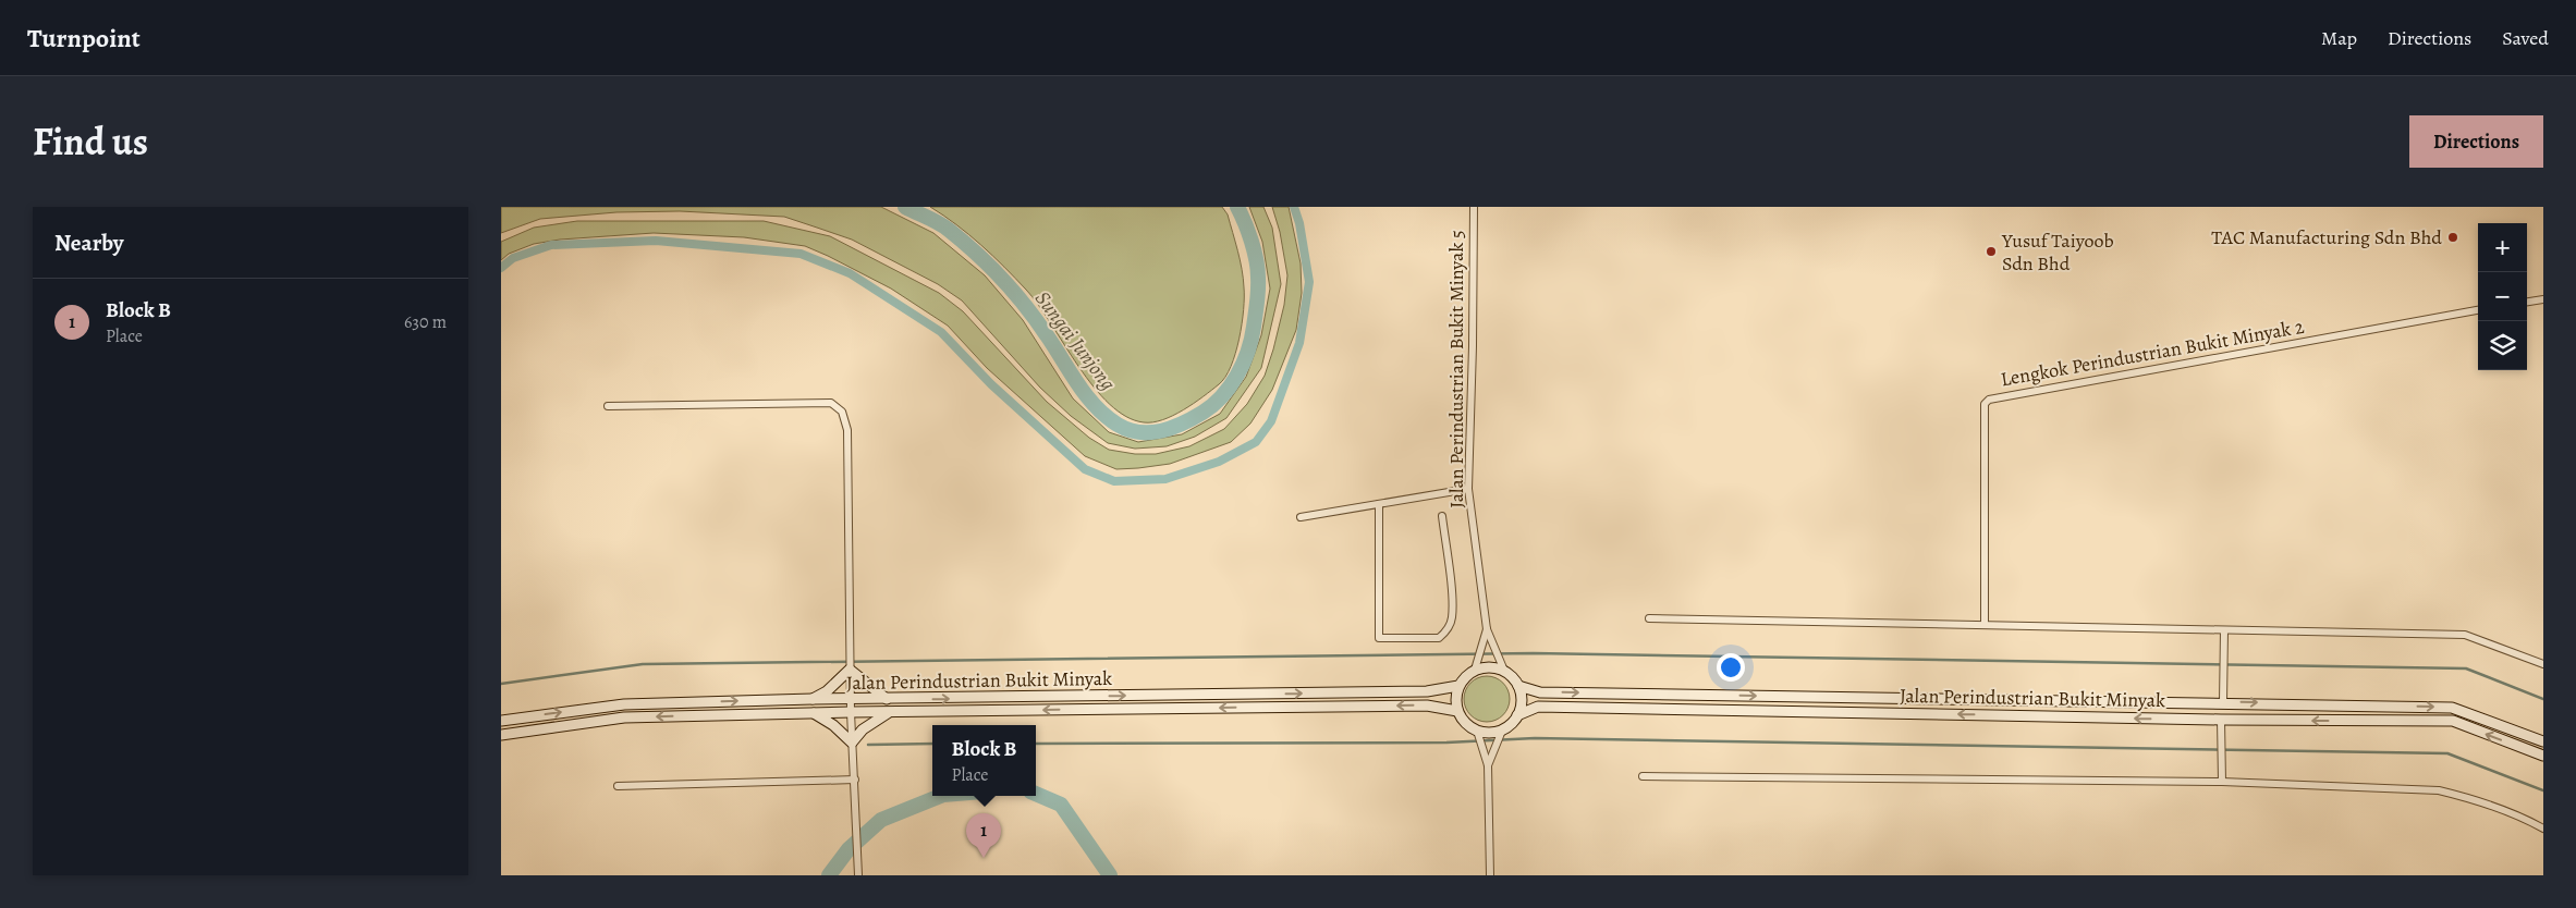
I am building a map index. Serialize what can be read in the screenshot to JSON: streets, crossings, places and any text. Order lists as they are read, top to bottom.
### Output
{
  "streets": {
    "main road": ["Jalan Perindustrian Bukit Minyak"],
    "street": ["Lengkok Perindustrian Bukit Minyak 2", "Jalan Perindustrian Bukit Minyak 5"]
  },
  "water": ["Sungai Junjong"],
  "places": ["TAC Manufacturing Sdn Bhd", "Yusuf Taiyoob Sdn Bhd"],
  "page": {
    "header": "Turnpoint",
    "nav": ["Map", "Directions", "Saved"],
    "title": "Find us",
    "buttons": "Directions",
    "heading": "Nearby",
    "map_buttons": ["+", "−"],
    "list": [
      {
        "mark": "1",
        "name": "Block B",
        "note": "Place",
        "value": "630 m"
      }
    ],
    "popup": ["Block B", "Place"],
    "pins": "1"
  }
}
